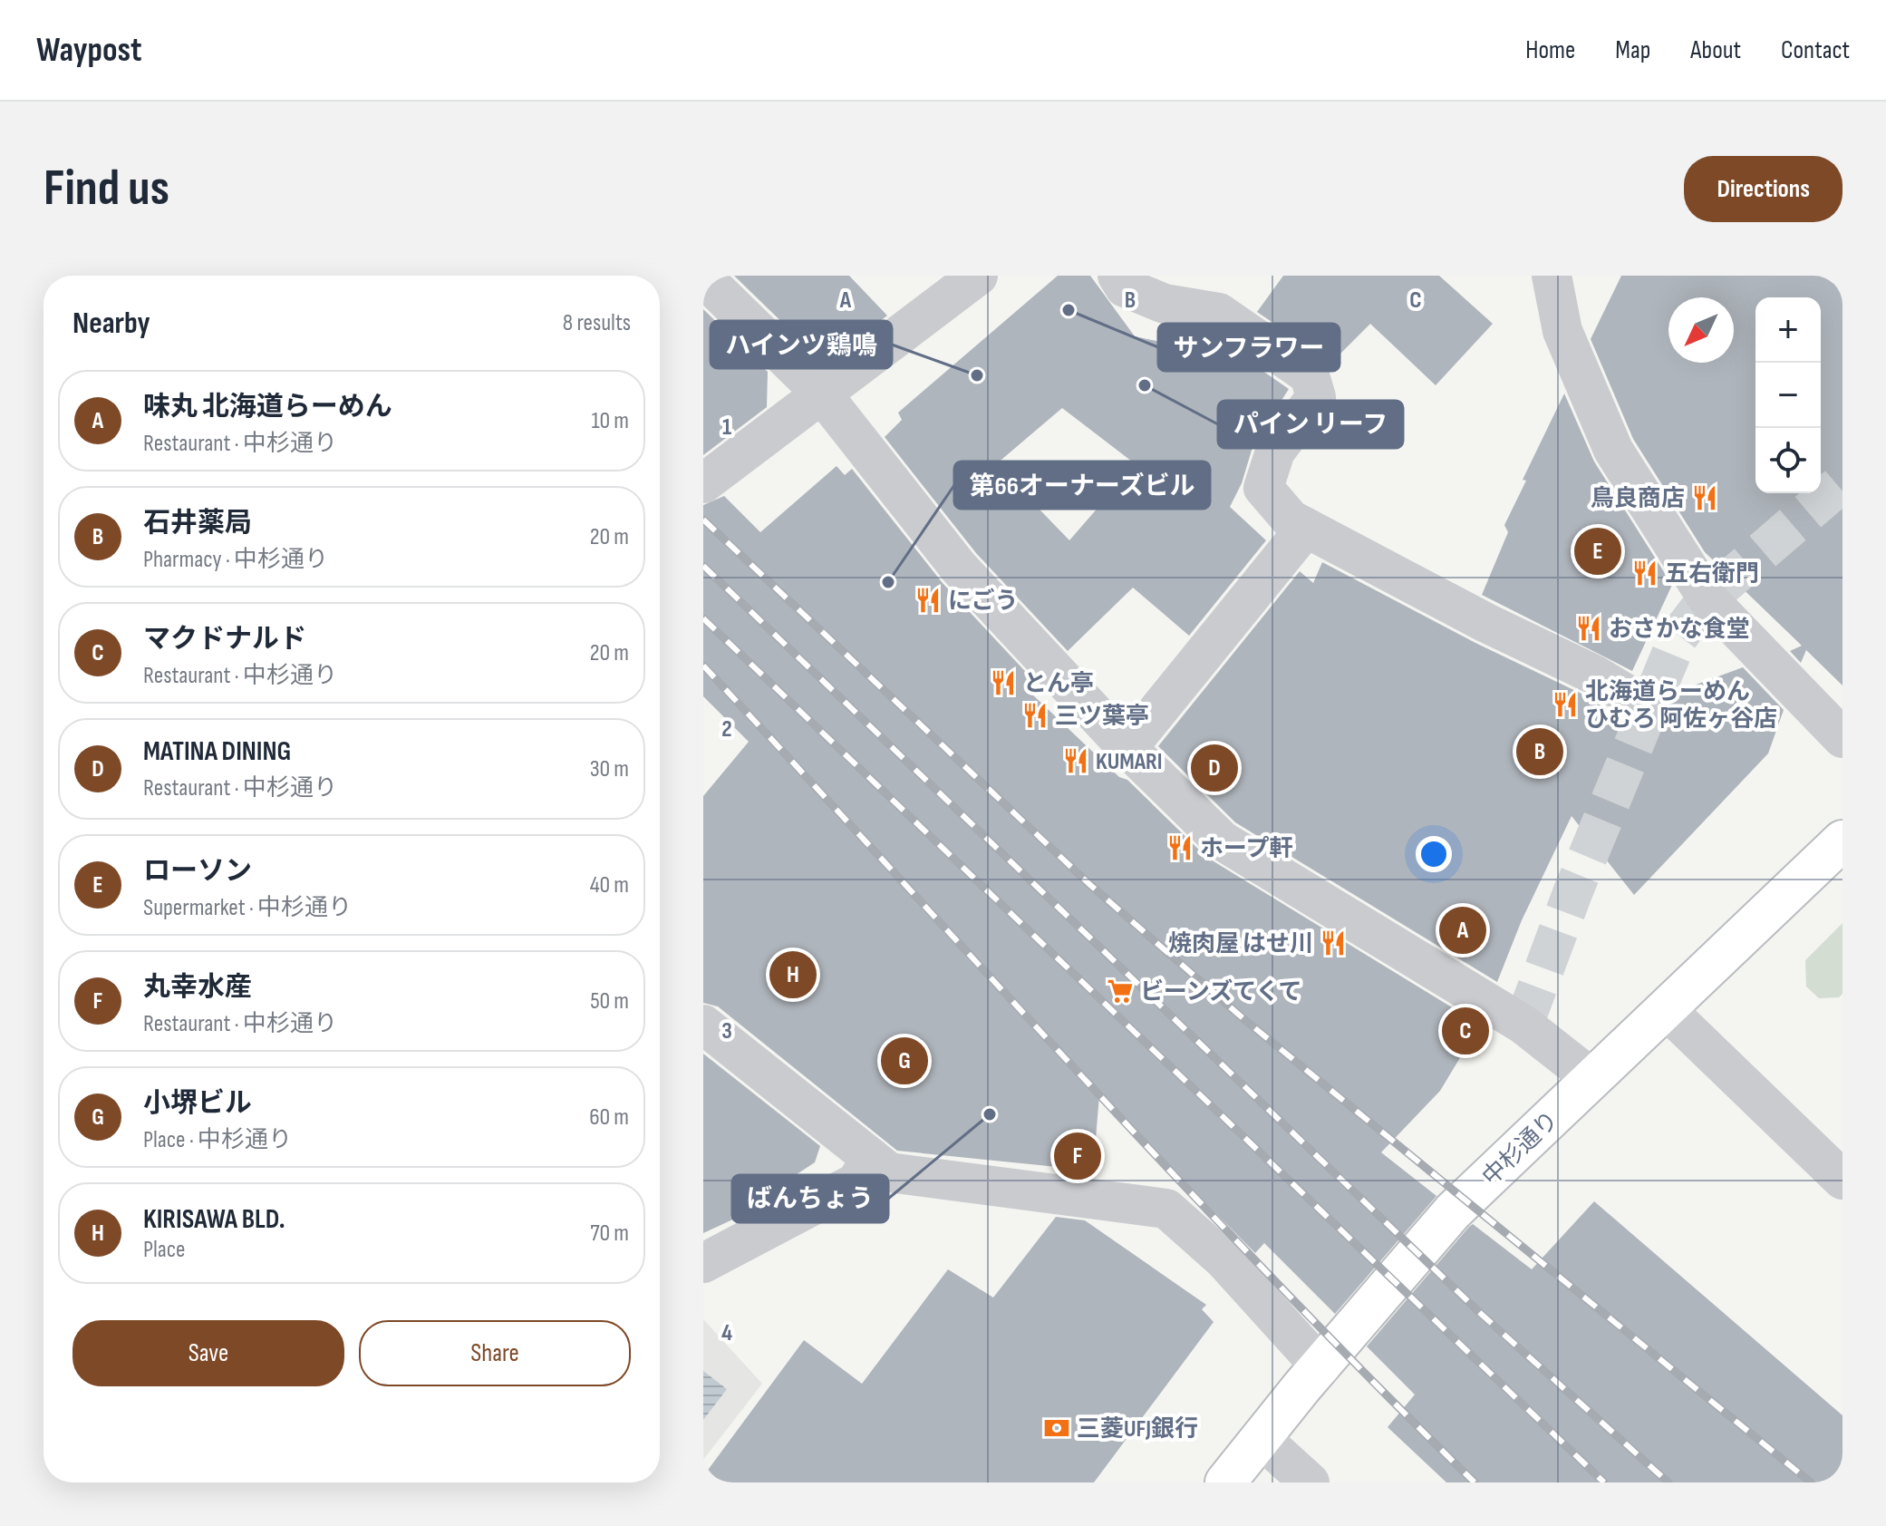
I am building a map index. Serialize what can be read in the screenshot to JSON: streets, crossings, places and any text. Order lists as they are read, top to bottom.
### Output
{
  "streets": {
    "main road": ["中杉通り"]
  },
  "places": {
    "other": [
      "サンフラワー",
      "ハインツ鶏鳴",
      "パイン リーフ",
      "第66オーナーズビル",
      "ばんちょう"
    ],
    "restaurant": [
      "鳥良商店",
      "五右衛門",
      "にごう",
      "おさかな食堂",
      "とん亭",
      "北海道らーめん ひむろ 阿佐ヶ谷店",
      "三ツ葉亭",
      "KUMARI",
      "ホープ軒",
      "焼肉屋 はせ川"
    ],
    "supermarket": ["ビーンズてくて"],
    "bank": ["三菱UFJ銀行"]
  },
  "north": "bottom left",
  "page": {
    "header": "Waypost",
    "nav": [
      "Home",
      "Map",
      "About",
      "Contact"
    ],
    "buttons": [
      "Directions",
      ["Save", "Share"]
    ],
    "title": "Find us",
    "heading": ["Nearby", "8 results"],
    "map_buttons": ["+", "−"],
    "list": [
      {
        "mark": "A",
        "name": "味丸 北海道らーめん",
        "note": "Restaurant · 中杉通り",
        "value": "10 m"
      },
      {
        "mark": "B",
        "name": "石井薬局",
        "note": "Pharmacy · 中杉通り",
        "value": "20 m"
      },
      {
        "mark": "C",
        "name": "マクドナルド",
        "note": "Restaurant · 中杉通り",
        "value": "20 m"
      },
      {
        "mark": "D",
        "name": "MATINA DINING",
        "note": "Restaurant · 中杉通り",
        "value": "30 m"
      },
      {
        "mark": "E",
        "name": "ローソン",
        "note": "Supermarket · 中杉通り",
        "value": "40 m"
      },
      {
        "mark": "F",
        "name": "丸幸水産",
        "note": "Restaurant · 中杉通り",
        "value": "50 m"
      },
      {
        "mark": "G",
        "name": "小堺ビル",
        "note": "Place · 中杉通り",
        "value": "60 m"
      },
      {
        "mark": "H",
        "name": "KIRISAWA BLD.",
        "note": "Place",
        "value": "70 m"
      }
    ],
    "pins": [
      "E",
      "B",
      "D",
      "A",
      "H",
      "C",
      "G",
      "F"
    ]
  },
  "grid": {
    "columns": ["A", "B", "C"],
    "rows": [
      "1",
      "2",
      "3",
      "4"
    ]
  }
}
